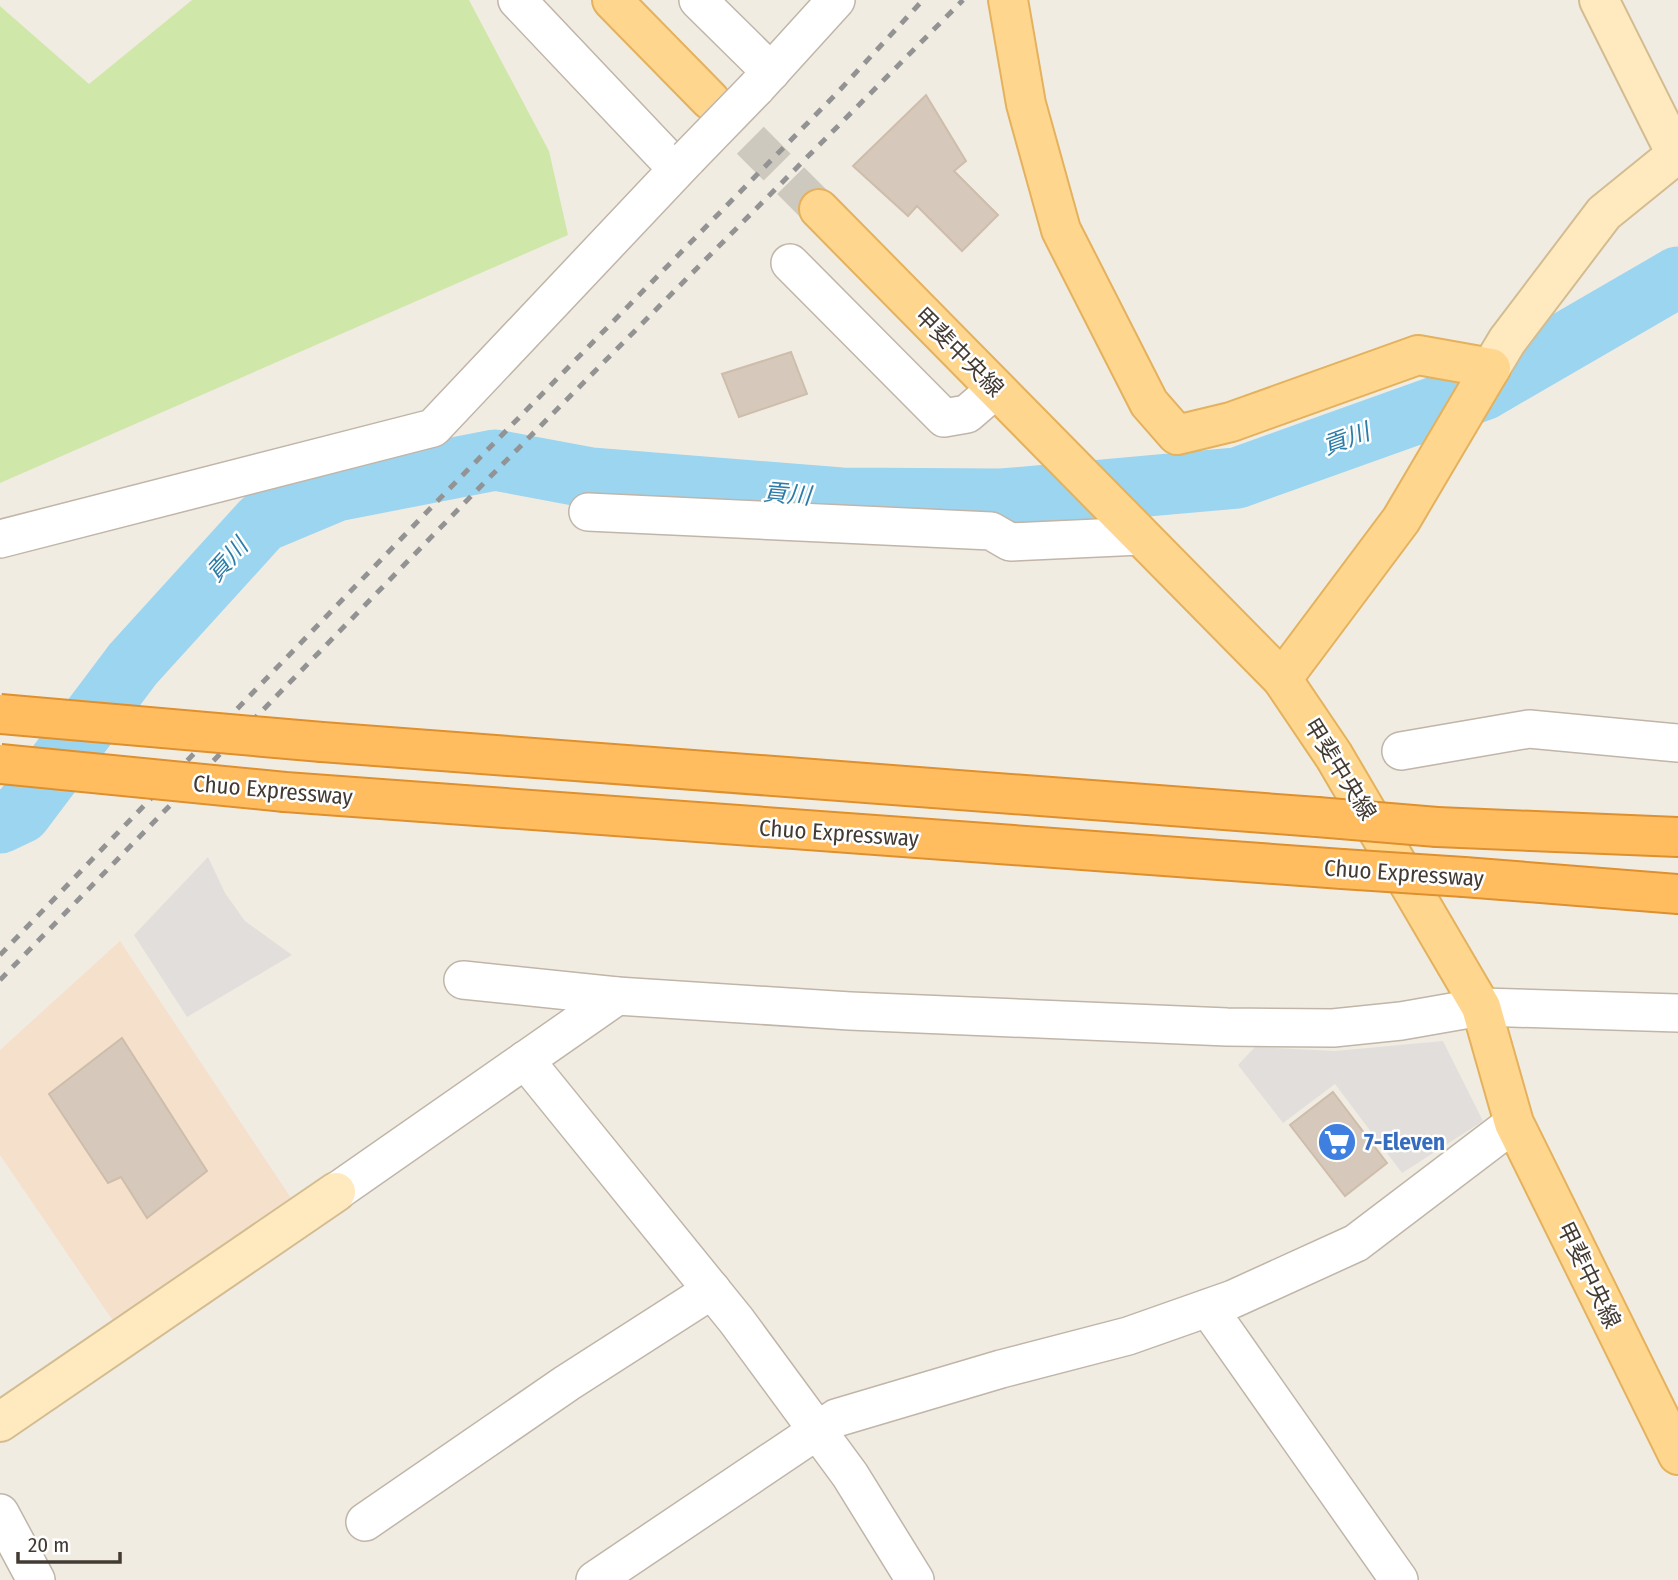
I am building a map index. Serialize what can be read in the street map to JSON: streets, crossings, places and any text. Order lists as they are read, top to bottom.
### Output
{
  "streets": {
    "highway": ["Chuo Expressway"],
    "main road": ["甲斐中央線"]
  },
  "water": ["貢川"],
  "places": {
    "supermarket": ["7-Eleven"]
  },
  "scale_bar": "20 m"
}
